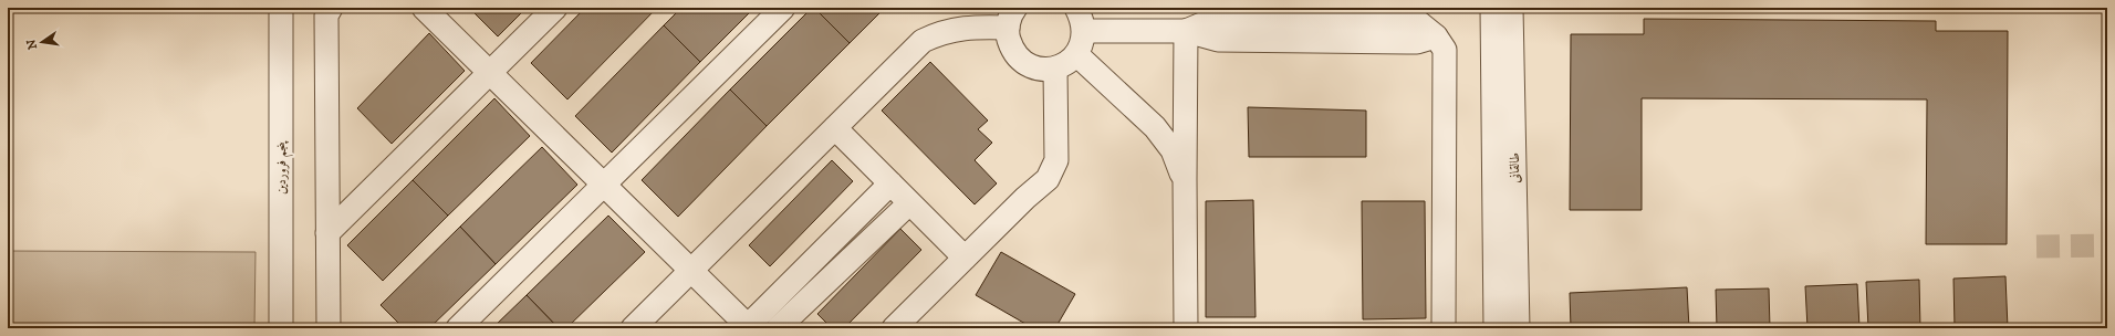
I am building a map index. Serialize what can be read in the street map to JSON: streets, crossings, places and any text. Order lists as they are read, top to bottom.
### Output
{
  "streets": {
    "street": ["پنجم فروردین", "طالقانی"]
  },
  "north": "left"
}
